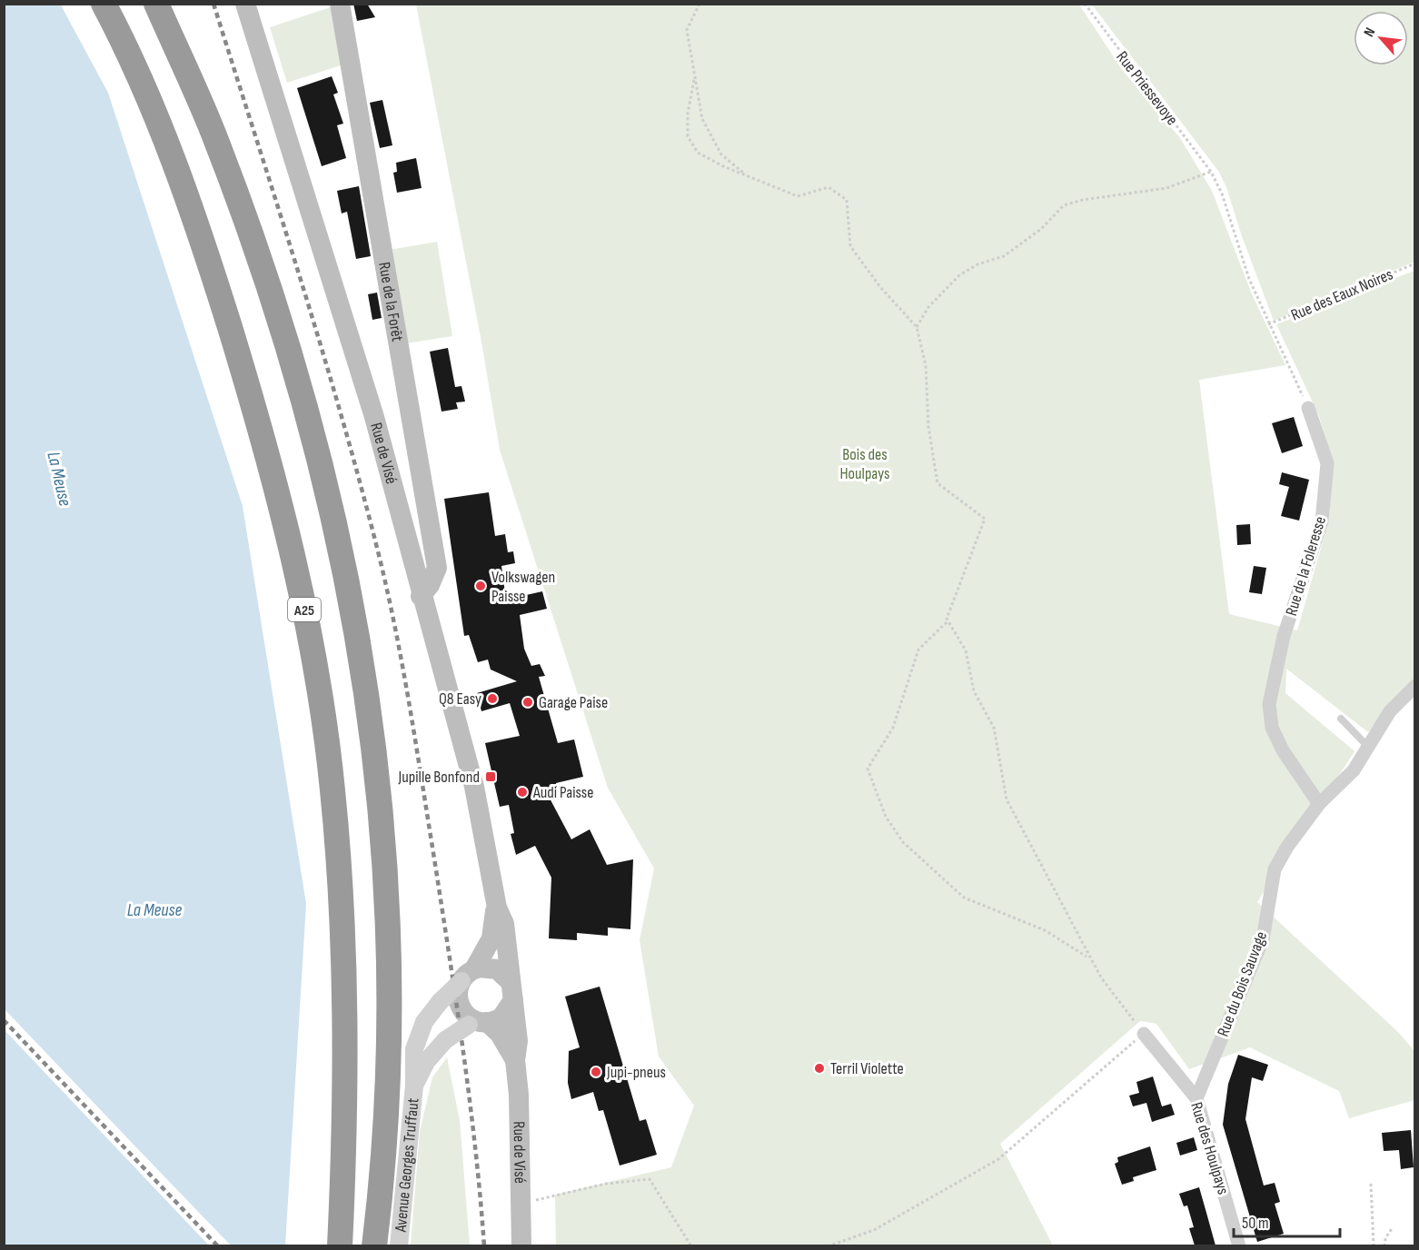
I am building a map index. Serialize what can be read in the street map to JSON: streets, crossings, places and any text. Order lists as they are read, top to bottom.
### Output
{
  "streets": {
    "highway": ["A25"],
    "main road": ["Rue de la Forêt", "Rue de Visé"],
    "street": [
      "Rue de la Foleresse",
      "Rue du Bois Sauvage",
      "Rue des Houlpays",
      "Avenue Georges Truffaut"
    ],
    "path": ["Rue Priessevoye", "Rue des Eaux Noires"]
  },
  "crossings": [
    ["Rue de la Forêt", "Rue de Visé"],
    ["Rue de Visé", "Avenue Georges Truffaut"],
    ["Rue de la Foleresse", "Rue du Bois Sauvage"],
    ["Rue du Bois Sauvage", "Rue des Houlpays"]
  ],
  "water": ["La Meuse"],
  "parks": ["Bois des Houlpays"],
  "places": {
    "other": [
      "Volkswagen Paisse",
      "Q8 Easy",
      "Garage Paise",
      "Audi Paisse",
      "Terril Violette",
      "Jupi-pneus"
    ],
    "transit": ["Jupille Bonfond"]
  },
  "scale_bar": "50 m",
  "north": "top left"
}
